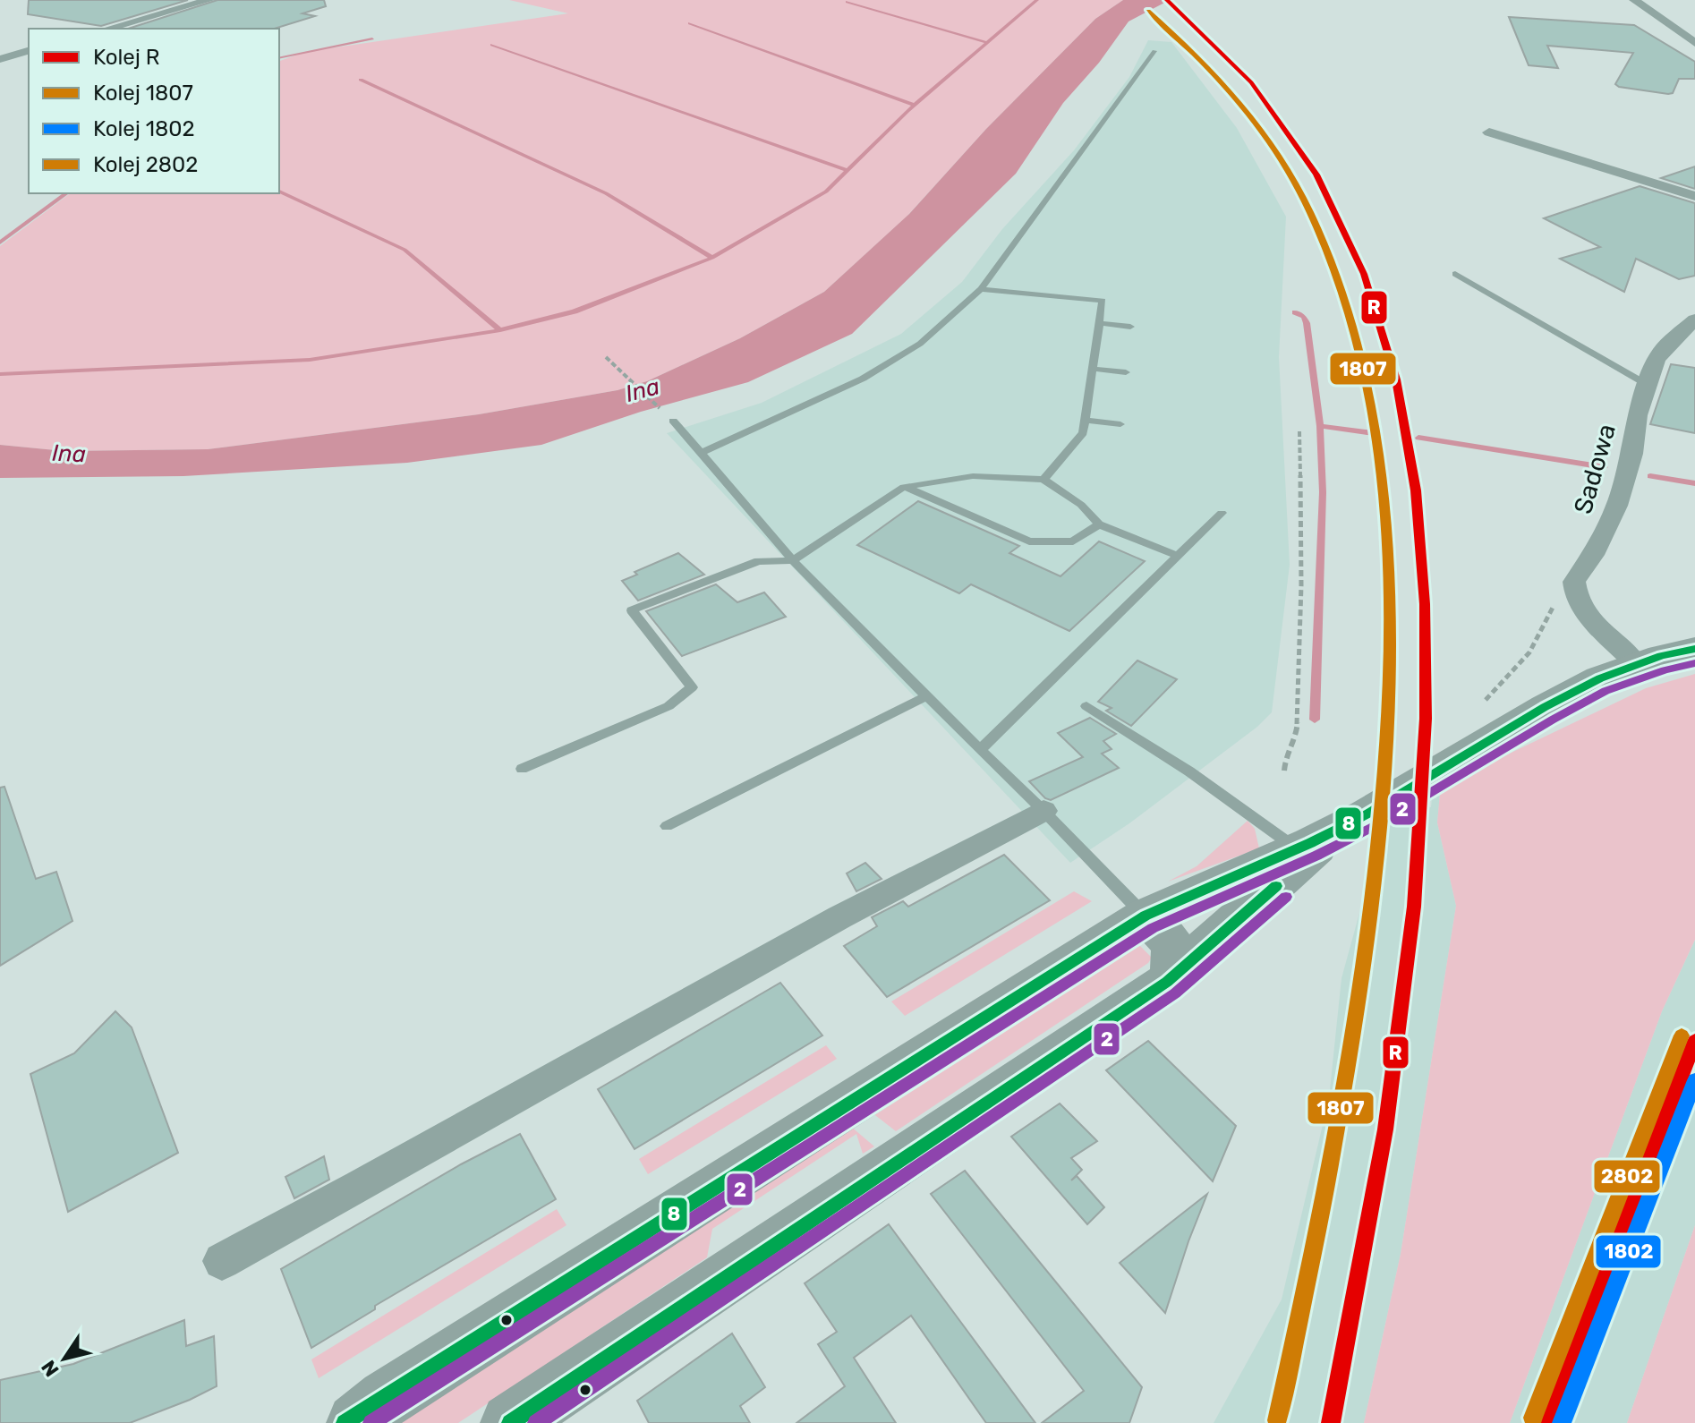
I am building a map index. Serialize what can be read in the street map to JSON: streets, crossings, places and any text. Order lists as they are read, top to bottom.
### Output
{
  "streets": {
    "street": ["Sadowa"]
  },
  "water": ["Ina"],
  "lines": [
    "rail line R",
    "rail line 1807",
    "transit line 8",
    "transit line 2",
    "rail line 2802",
    "rail line 1802"
  ],
  "legend": [
    "Kolej R",
    "Kolej 1807",
    "Kolej 1802",
    "Kolej 2802"
  ],
  "north": "bottom left"
}
